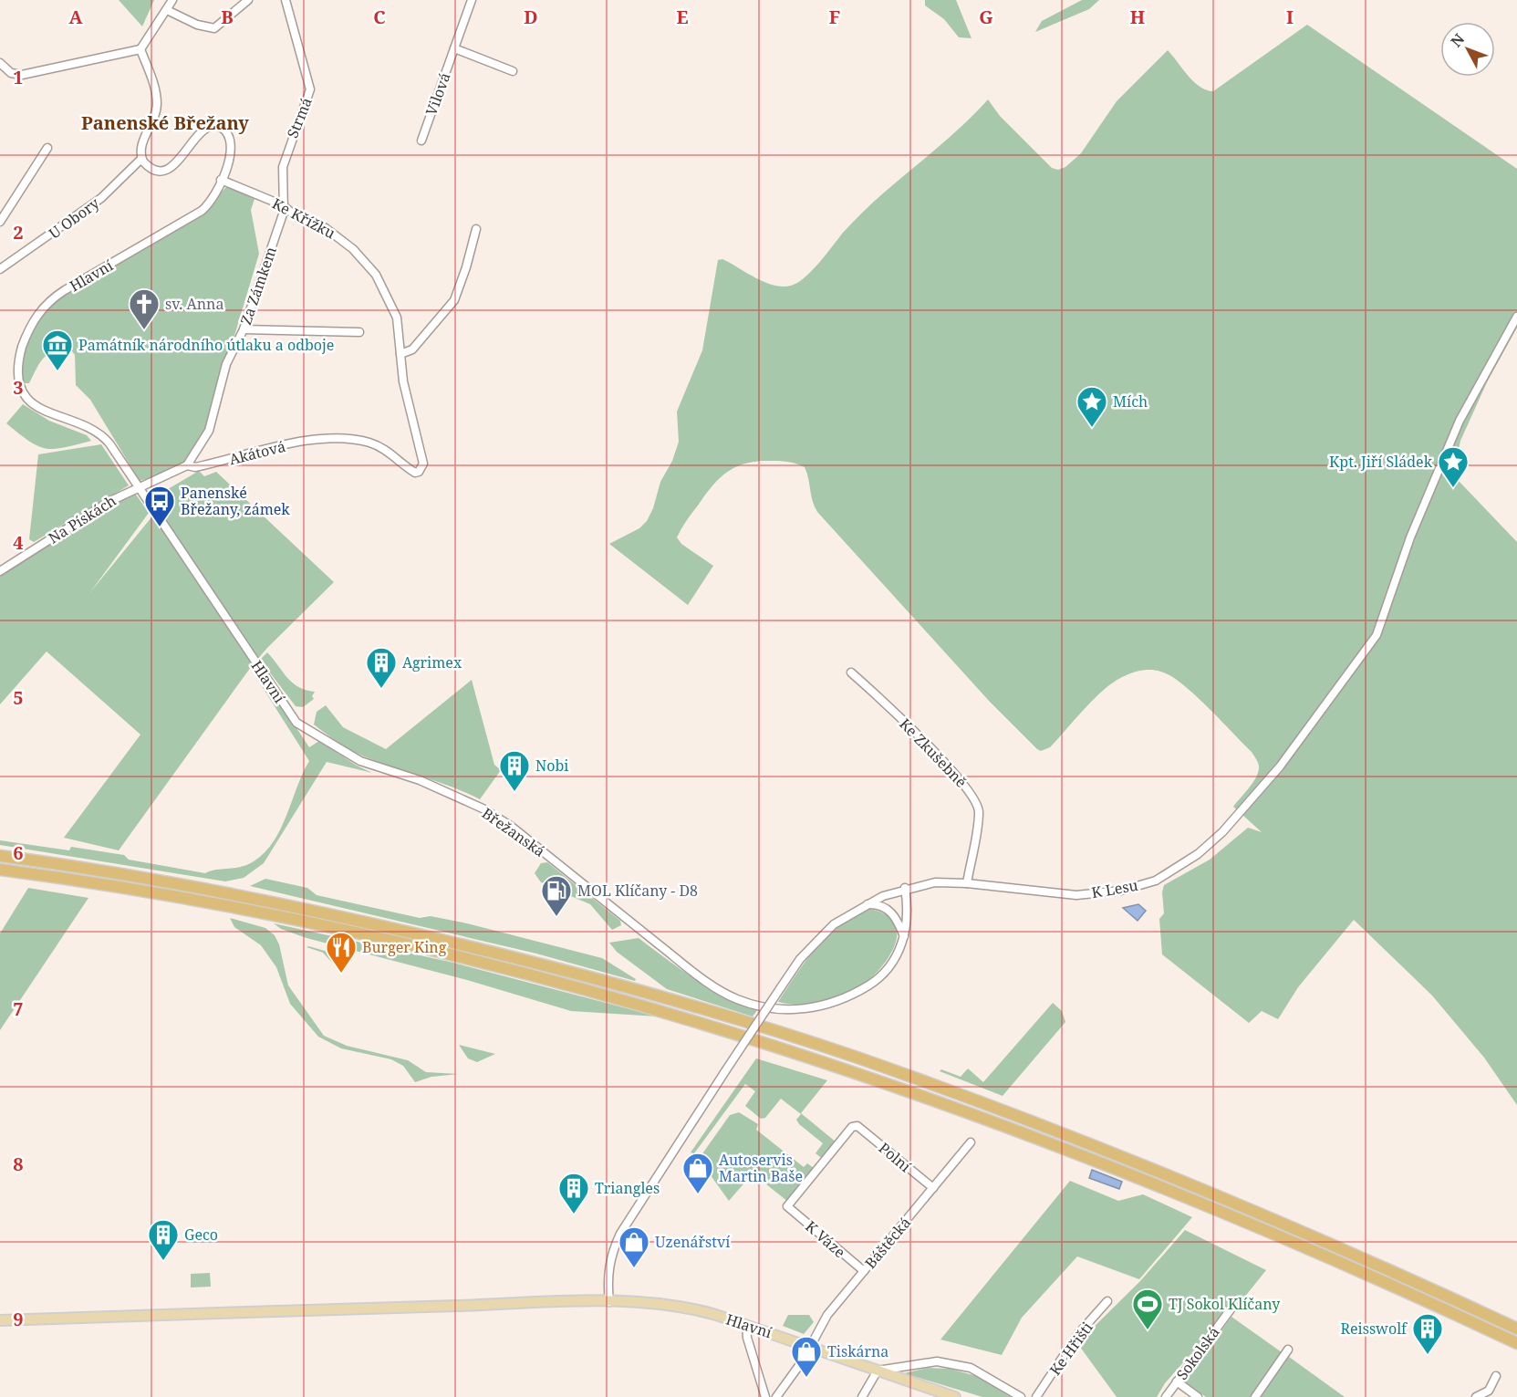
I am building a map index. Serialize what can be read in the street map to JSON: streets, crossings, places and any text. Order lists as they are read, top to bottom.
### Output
{
  "streets": {
    "main road": ["Hlavní"],
    "street": [
      "Vilová",
      "Strmá",
      "U Obory",
      "Ke Křížku",
      "Za Zámkem",
      "Akátová",
      "Na Pískách",
      "Ke Zkušebně",
      "Břežanská",
      "K Lesu",
      "Polní",
      "K Váze",
      "Báštěcká",
      "Ke Hřišti",
      "Sokolská"
    ]
  },
  "crossings": [
    ["Strmá", "Ke Křížku"],
    ["Strmá", "Za Zámkem"],
    ["U Obory", "Hlavní"],
    ["Ke Křížku", "Hlavní"],
    ["Ke Křížku", "Za Zámkem"],
    ["Ke Křížku", "Akátová"],
    ["Hlavní", "Na Pískách"],
    ["Hlavní", "Břežanská"],
    ["Hlavní", "Báštěcká"],
    ["Za Zámkem", "Akátová"],
    ["Ke Zkušebně", "K Lesu"],
    ["Břežanská", "K Lesu"],
    ["Polní", "K Váze"],
    ["Polní", "Báštěcká"],
    ["K Váze", "Báštěcká"]
  ],
  "districts": ["Panenské Břežany"],
  "places": {
    "church": ["sv. Anna"],
    "museum": ["Památník národního útlaku a odboje"],
    "place": ["Mích", "Kpt. Jiří Sládek"],
    "bus stop": ["Panenské Břežany, zámek"],
    "building": [
      "Agrimex",
      "Nobi",
      "Triangles",
      "Geco",
      "Reisswolf"
    ],
    "fuel station": ["MOL Klíčany - D8"],
    "restaurant": ["Burger King"],
    "shop": ["Autoservis Martin Baše", "Uzenářství", "Tiskárna"],
    "sports": ["TJ Sokol Klíčany"]
  },
  "north": "top left",
  "grid": {
    "columns": [
      "A",
      "B",
      "C",
      "D",
      "E",
      "F",
      "G",
      "H",
      "I"
    ],
    "rows": [
      "1",
      "2",
      "3",
      "4",
      "5",
      "6",
      "7",
      "8",
      "9"
    ]
  }
}
